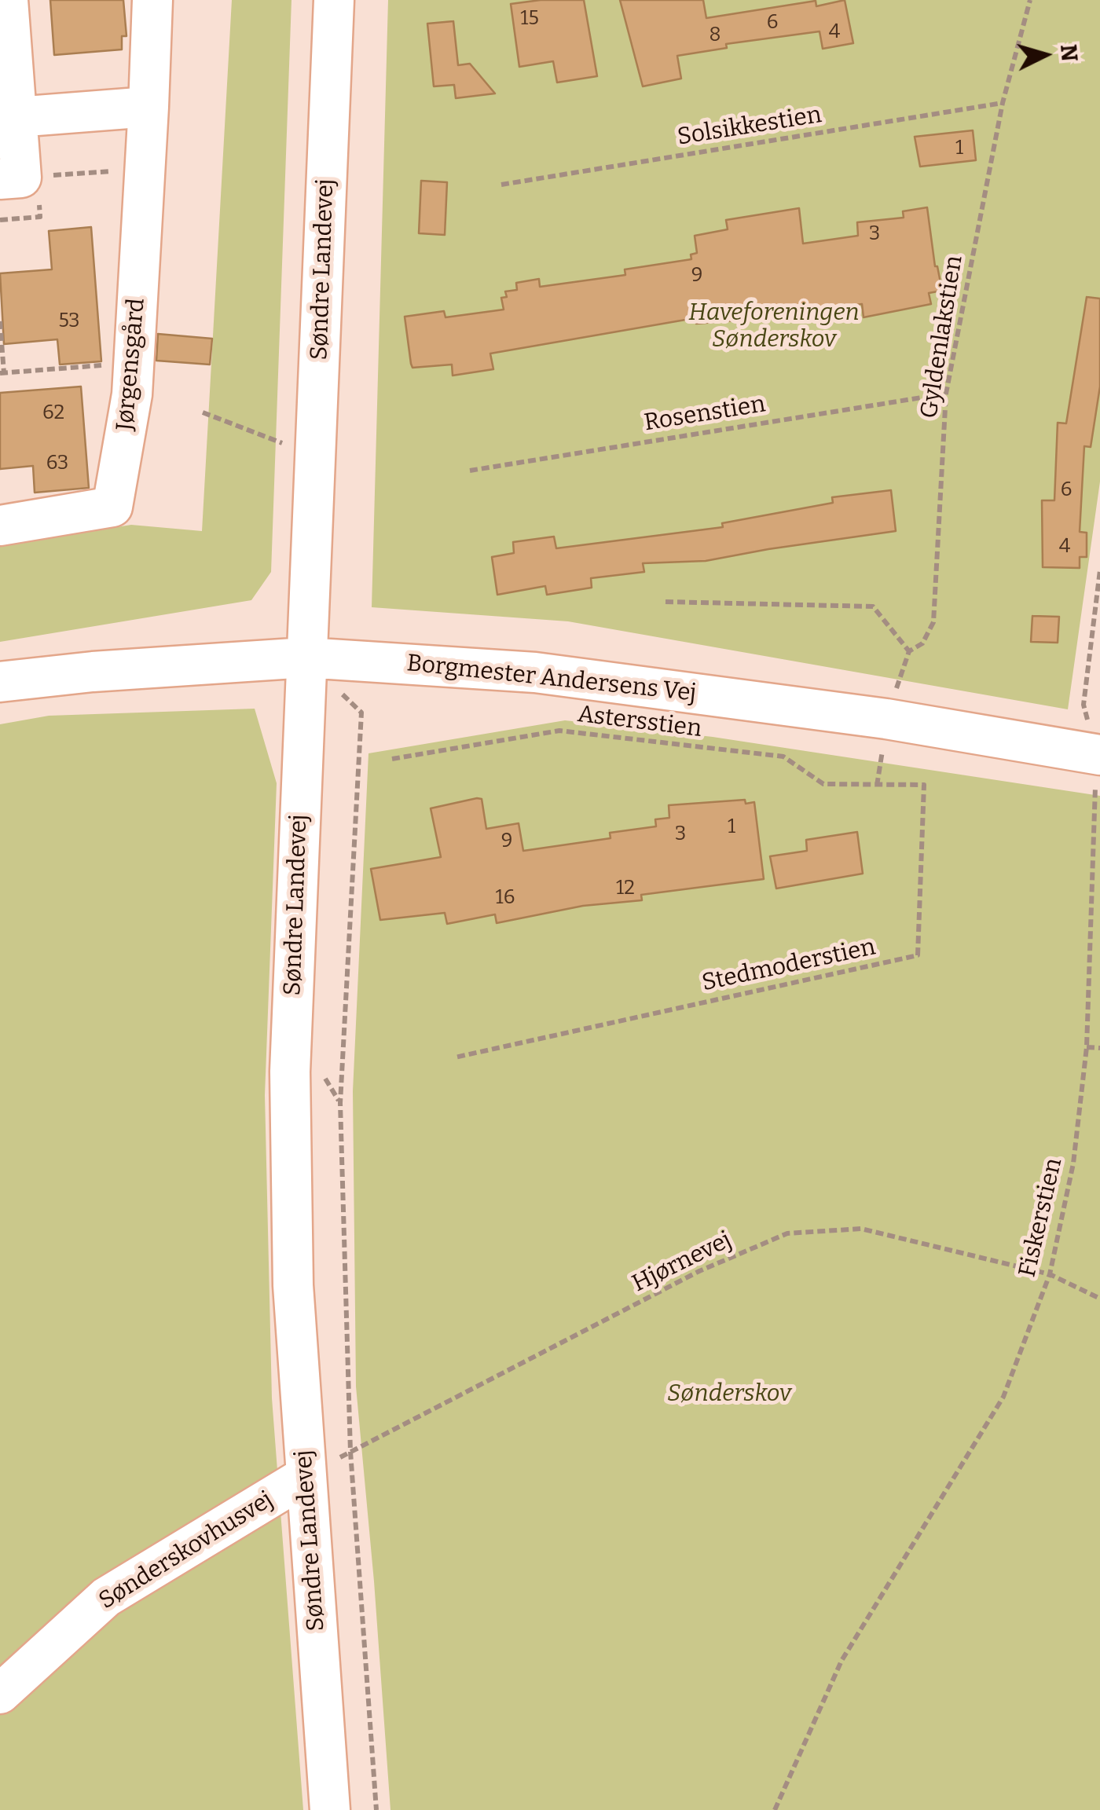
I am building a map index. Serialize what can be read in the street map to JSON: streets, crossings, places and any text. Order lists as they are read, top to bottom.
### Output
{
  "streets": {
    "street": [
      "Søndre Landevej",
      "Jørgensgård",
      "Borgmester Andersens Vej",
      "Sønderskovhusvej"
    ],
    "path": [
      "Solsikkestien",
      "Gyldenlakstien",
      "Rosenstien",
      "Astersstien",
      "Stedmoderstien",
      "Fiskerstien",
      "Hjørnevej"
    ]
  },
  "crossings": [
    ["Solsikkestien", "Gyldenlakstien"],
    ["Søndre Landevej", "Borgmester Andersens Vej"],
    ["Søndre Landevej", "Hjørnevej"],
    ["Søndre Landevej", "Sønderskovhusvej"],
    ["Gyldenlakstien", "Rosenstien"],
    ["Gyldenlakstien", "Borgmester Andersens Vej"],
    ["Borgmester Andersens Vej", "Fiskerstien"],
    ["Astersstien", "Stedmoderstien"],
    ["Fiskerstien", "Hjørnevej"],
    ["Hjørnevej", "Sønderskovhusvej"]
  ],
  "parks": ["Haveforeningen Sønderskov", "Sønderskov"],
  "house_numbers": [
    "15",
    "6",
    "4",
    "8",
    "1",
    "3",
    "9",
    "53",
    "62",
    "63",
    "6",
    "4",
    "1",
    "3",
    "9",
    "12",
    "16"
  ],
  "north": "right"
}
